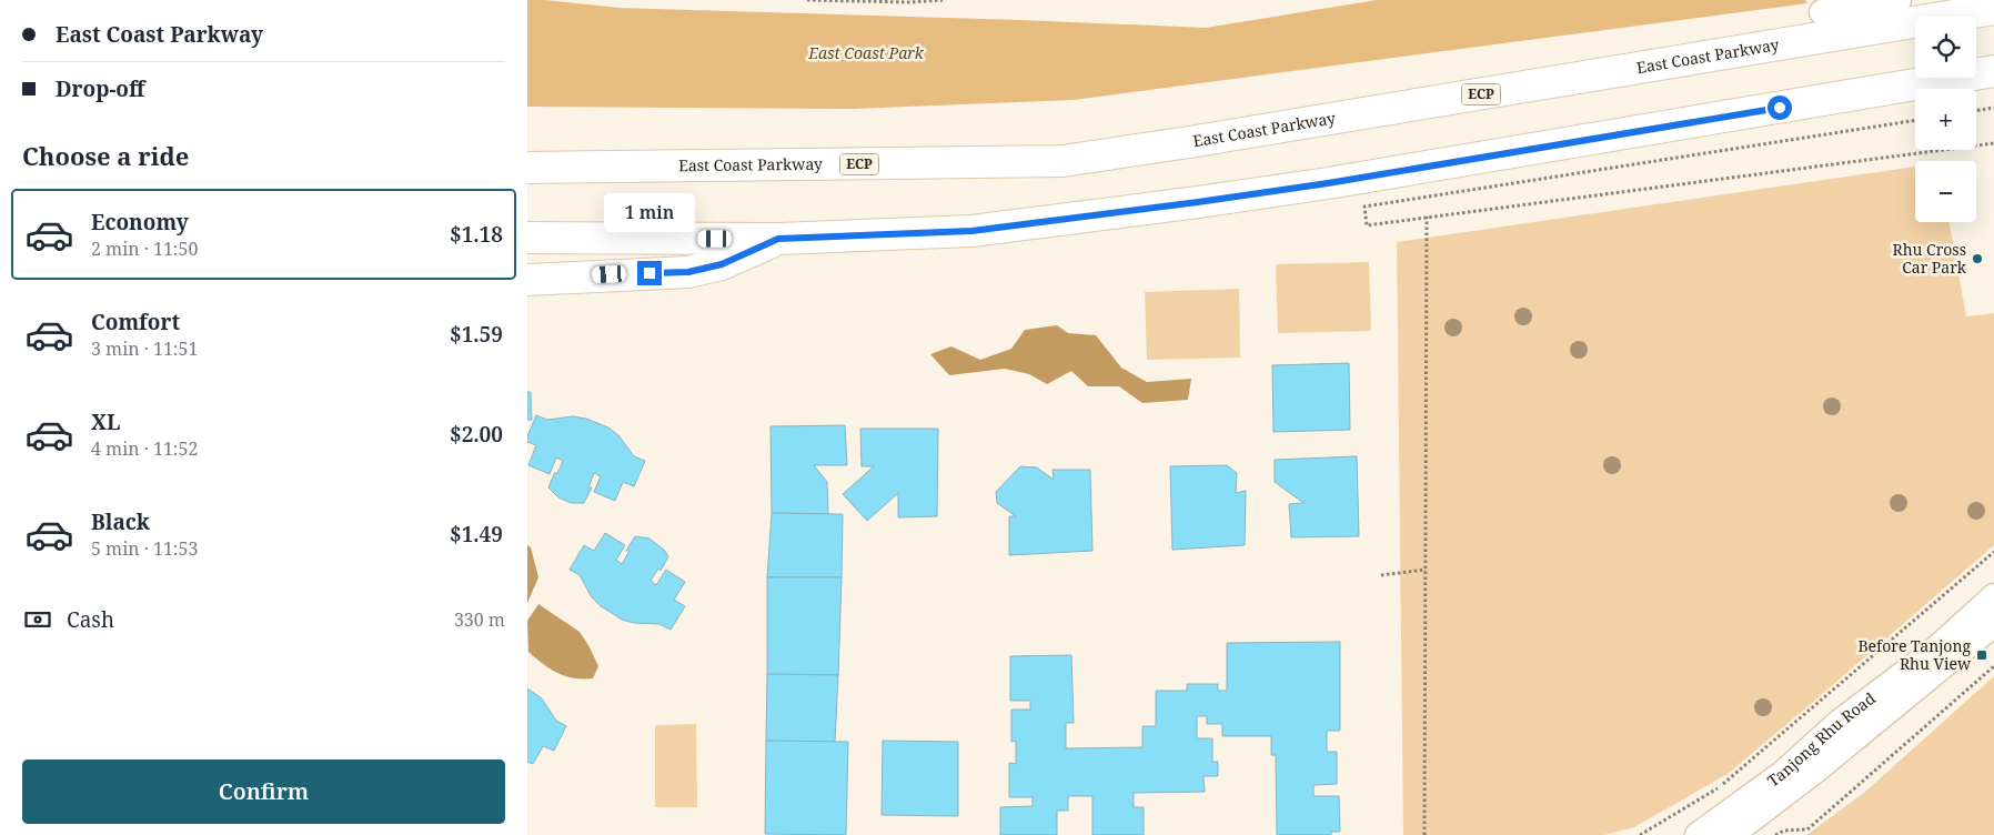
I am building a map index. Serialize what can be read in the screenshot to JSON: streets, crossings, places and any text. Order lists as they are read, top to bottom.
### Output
{
  "streets": {
    "highway": ["East Coast Parkway", "ECP"],
    "street": ["Tanjong Rhu Road"]
  },
  "parks": ["East Coast Park"],
  "places": {
    "other": ["Rhu Cross Car Park"],
    "transit": ["Before Tanjong Rhu View"]
  },
  "page": {
    "banner": ["East Coast Parkway", "Drop-off"],
    "map_buttons": ["+", "−"],
    "heading": "Choose a ride",
    "list": [
      {
        "name": "Economy",
        "note": "2 min · 11:50",
        "value": "$1.18"
      },
      {
        "name": "Comfort",
        "note": "3 min · 11:51",
        "value": "$1.59"
      },
      {
        "name": "XL",
        "note": "4 min · 11:52",
        "value": "$2.00"
      },
      {
        "name": "Black",
        "note": "5 min · 11:53",
        "value": "$1.49"
      }
    ],
    "bubble": "1 min",
    "pay": ["Cash", "330 m"],
    "buttons": "Confirm"
  }
}
